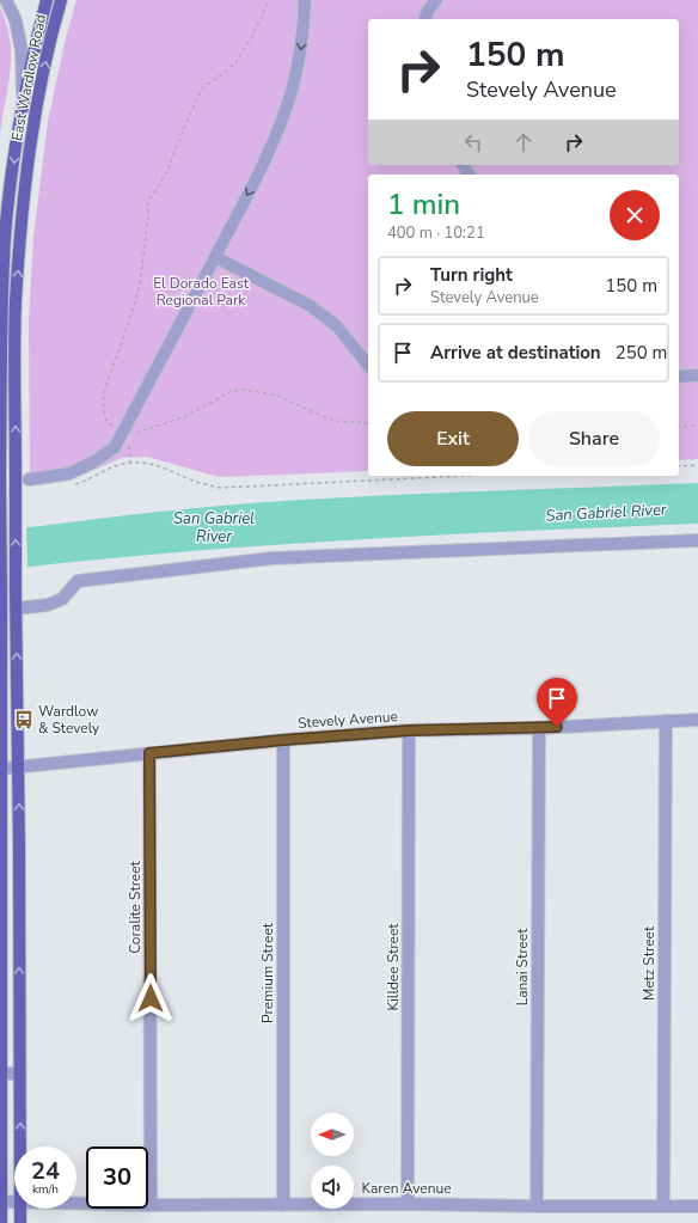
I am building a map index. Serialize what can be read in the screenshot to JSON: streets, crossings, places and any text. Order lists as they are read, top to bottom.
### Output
{
  "streets": {
    "main road": ["East Wardlow Road"],
    "street": [
      "Stevely Avenue",
      "Coralite Street",
      "Metz Street",
      "Killdee Street",
      "Lanai Street",
      "Premium Street",
      "Karen Avenue"
    ]
  },
  "crossings": [
    ["East Wardlow Road", "Stevely Avenue"],
    ["East Wardlow Road", "Karen Avenue"],
    ["Stevely Avenue", "Coralite Street"],
    ["Stevely Avenue", "Metz Street"],
    ["Stevely Avenue", "Killdee Street"],
    ["Stevely Avenue", "Lanai Street"],
    ["Stevely Avenue", "Premium Street"],
    ["Coralite Street", "Karen Avenue"],
    ["Metz Street", "Karen Avenue"],
    ["Killdee Street", "Karen Avenue"],
    ["Lanai Street", "Karen Avenue"],
    ["Premium Street", "Karen Avenue"]
  ],
  "water": ["San Gabriel River"],
  "parks": ["El Dorado East Regional Park"],
  "places": {
    "bus stop": ["Wardlow & Stevely"]
  },
  "north": "left",
  "page": {
    "turn": ["150 m", "Stevely Avenue"],
    "heading": ["1 min", "400 m · 10:21"],
    "list": [
      {
        "name": "Turn right",
        "note": "Stevely Avenue",
        "value": "150 m"
      },
      {
        "name": "Arrive at destination",
        "value": "250 m"
      }
    ],
    "buttons": ["Exit", "Share"],
    "speed": "24 km/h",
    "limit": "30"
  }
}
